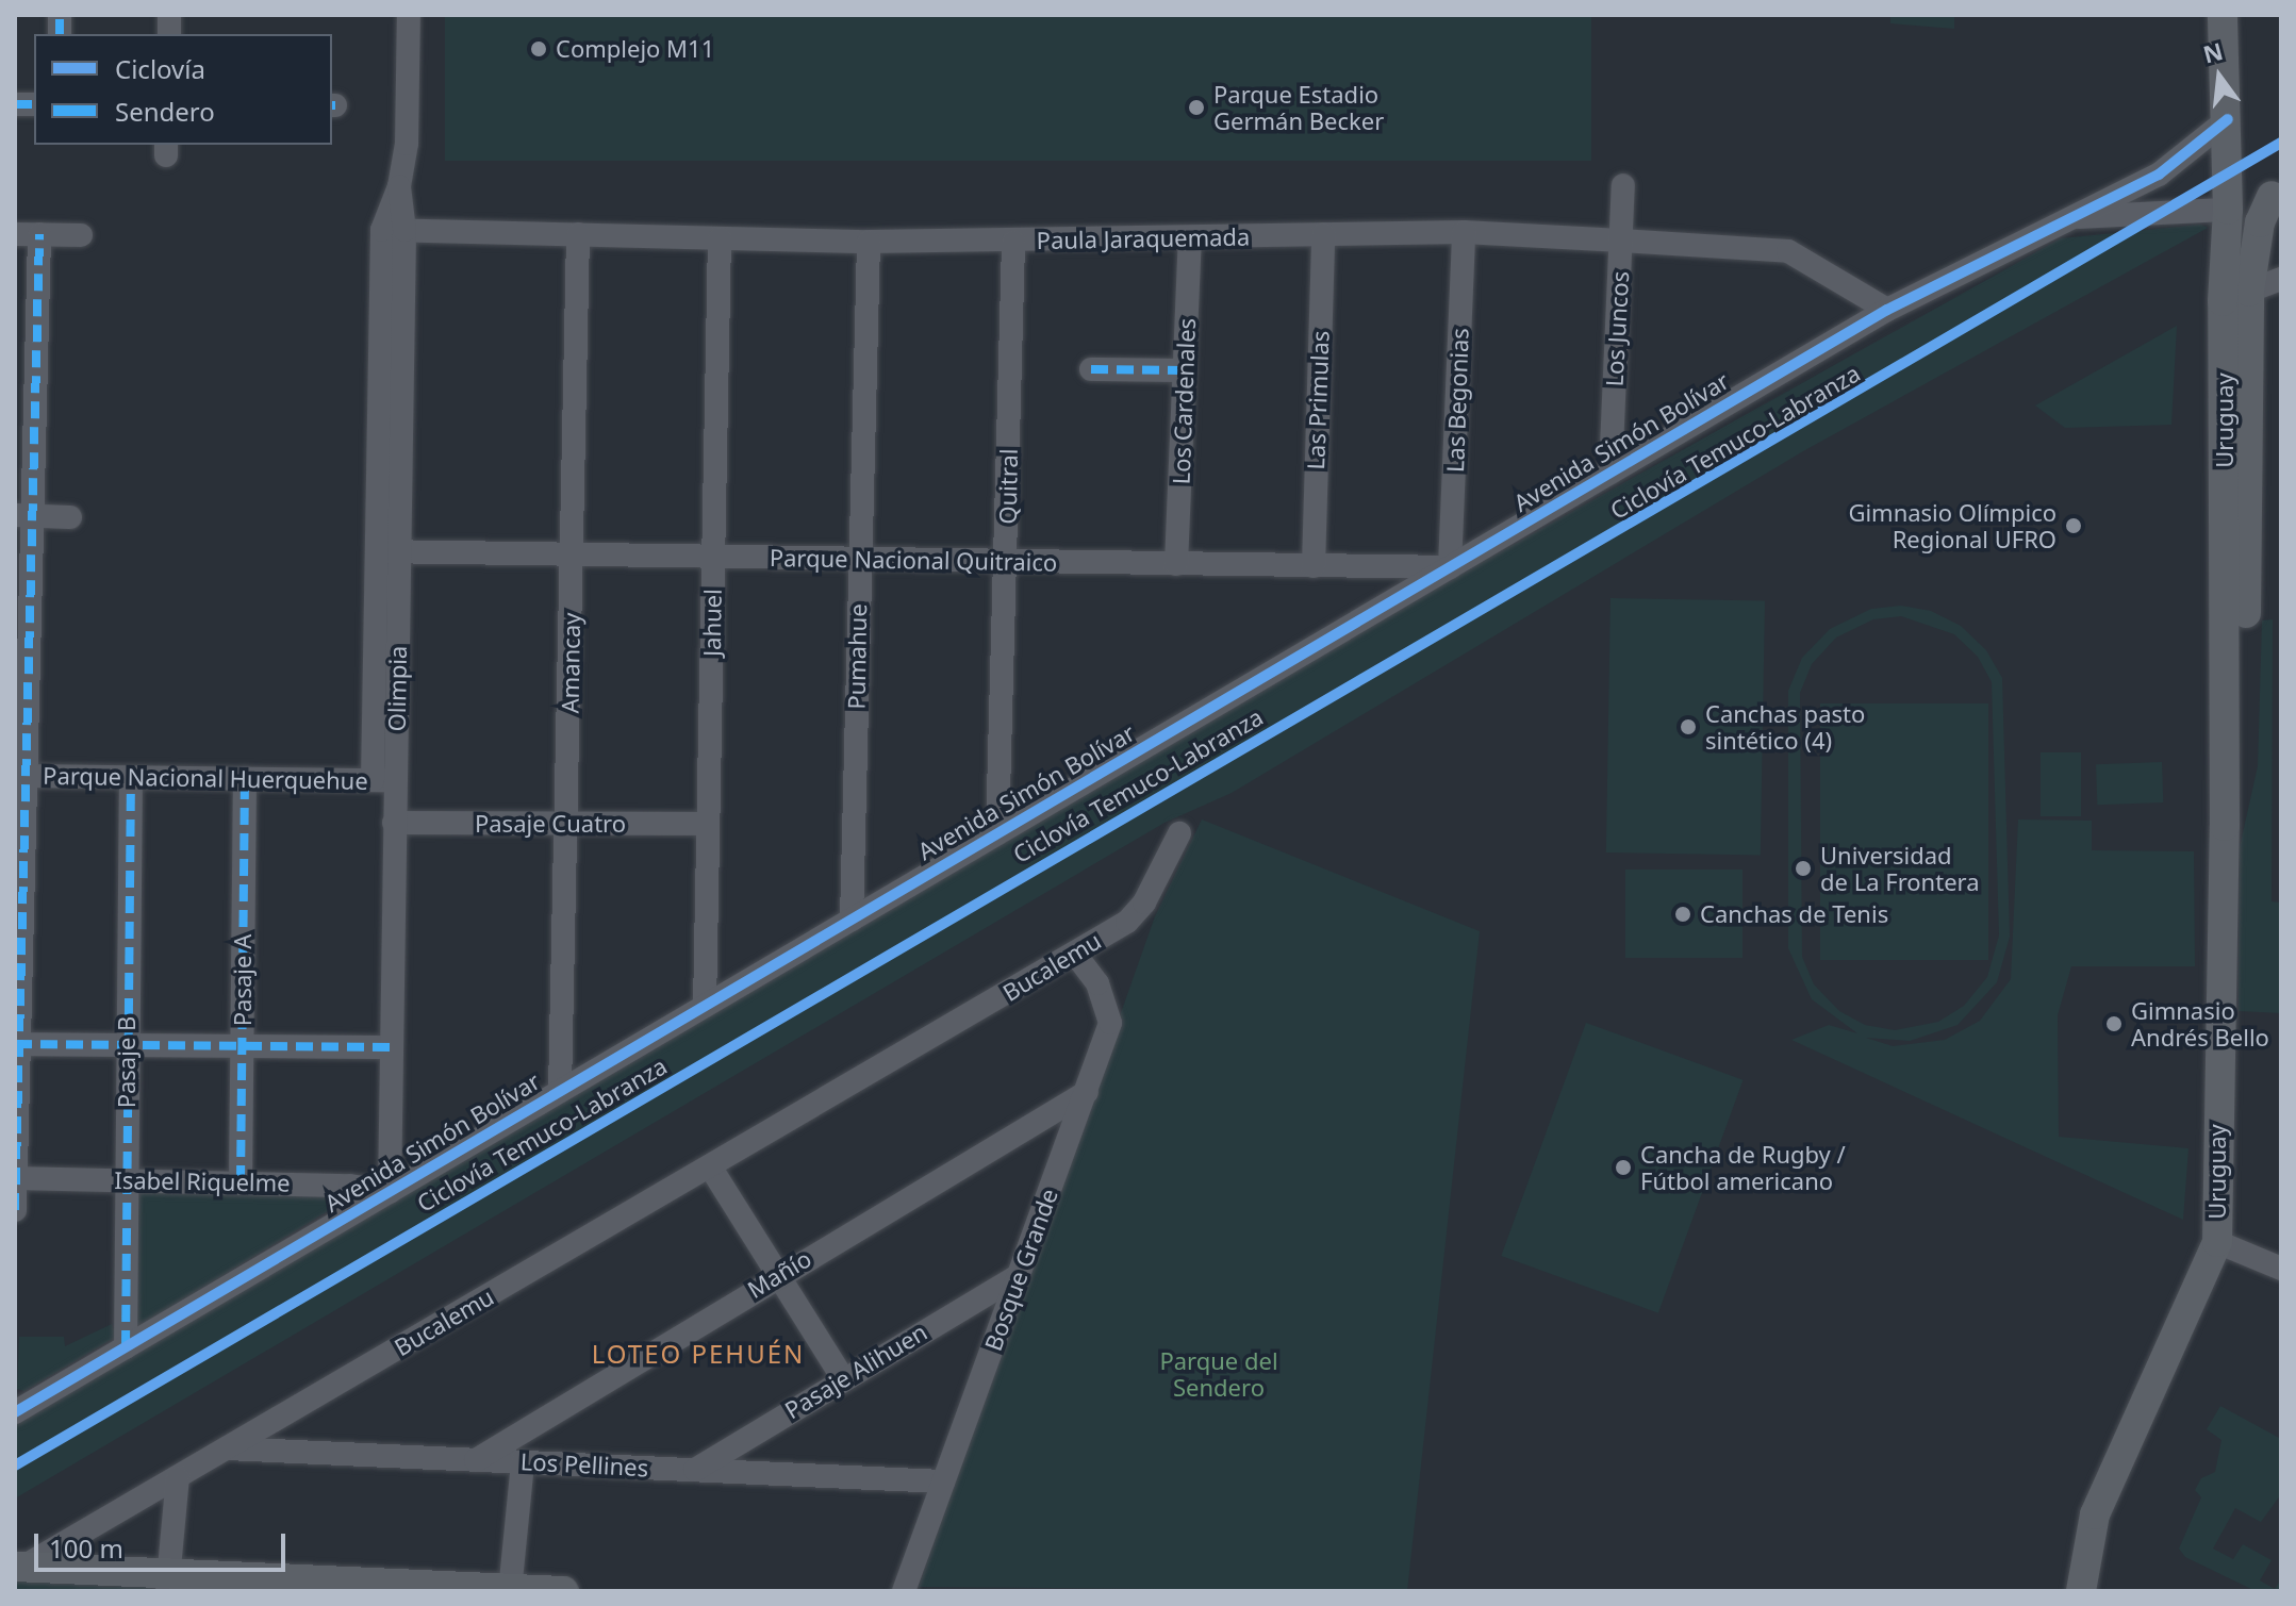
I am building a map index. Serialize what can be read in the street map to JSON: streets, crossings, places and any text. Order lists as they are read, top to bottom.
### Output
{
  "streets": {
    "main road": ["Uruguay"],
    "street": [
      "Paula Jaraquemada",
      "Los Juncos",
      "Las Primulas",
      "Las Begonias",
      "Los Cardenales",
      "Avenida Simón Bolívar",
      "Quitral",
      "Parque Nacional Quitraico",
      "Jahuel",
      "Pumahue",
      "Amancay",
      "Olimpia",
      "Parque Nacional Huerquehue",
      "Pasaje Cuatro",
      "Bucalemu",
      "Pasaje A",
      "Pasaje B",
      "Isabel Riquelme",
      "Bosque Grande",
      "Mañío",
      "Pasaje Alihuen",
      "Los Pellines"
    ],
    "cycle path": ["Ciclovía Temuco-Labranza"]
  },
  "crossings": [
    ["Paula Jaraquemada", "Los Juncos"],
    ["Paula Jaraquemada", "Las Primulas"],
    ["Paula Jaraquemada", "Las Begonias"],
    ["Paula Jaraquemada", "Los Cardenales"],
    ["Paula Jaraquemada", "Avenida Simón Bolívar"],
    ["Paula Jaraquemada", "Quitral"],
    ["Paula Jaraquemada", "Jahuel"],
    ["Paula Jaraquemada", "Pumahue"],
    ["Paula Jaraquemada", "Amancay"],
    ["Paula Jaraquemada", "Olimpia"],
    ["Los Juncos", "Avenida Simón Bolívar"],
    ["Las Primulas", "Parque Nacional Quitraico"],
    ["Las Begonias", "Avenida Simón Bolívar"],
    ["Las Begonias", "Parque Nacional Quitraico"],
    ["Los Cardenales", "Parque Nacional Quitraico"],
    ["Uruguay", "Avenida Simón Bolívar"],
    ["Avenida Simón Bolívar", "Quitral"],
    ["Avenida Simón Bolívar", "Parque Nacional Quitraico"],
    ["Avenida Simón Bolívar", "Jahuel"],
    ["Avenida Simón Bolívar", "Pumahue"],
    ["Avenida Simón Bolívar", "Amancay"],
    ["Avenida Simón Bolívar", "Olimpia"],
    ["Avenida Simón Bolívar", "Pasaje B"],
    ["Avenida Simón Bolívar", "Isabel Riquelme"],
    ["Quitral", "Parque Nacional Quitraico"],
    ["Parque Nacional Quitraico", "Jahuel"],
    ["Parque Nacional Quitraico", "Pumahue"],
    ["Parque Nacional Quitraico", "Amancay"],
    ["Parque Nacional Quitraico", "Olimpia"],
    ["Jahuel", "Pasaje Cuatro"],
    ["Amancay", "Pasaje Cuatro"],
    ["Olimpia", "Parque Nacional Huerquehue"],
    ["Olimpia", "Pasaje Cuatro"],
    ["Olimpia", "Isabel Riquelme"],
    ["Parque Nacional Huerquehue", "Pasaje A"],
    ["Parque Nacional Huerquehue", "Pasaje B"],
    ["Bucalemu", "Bosque Grande"],
    ["Bucalemu", "Los Pellines"],
    ["Pasaje A", "Isabel Riquelme"],
    ["Pasaje B", "Isabel Riquelme"],
    ["Bosque Grande", "Mañío"],
    ["Bosque Grande", "Pasaje Alihuen"],
    ["Bosque Grande", "Los Pellines"],
    ["Mañío", "Los Pellines"],
    ["Pasaje Alihuen", "Los Pellines"]
  ],
  "districts": ["LOTEO PEHUÉN"],
  "parks": ["Parque del Sendero"],
  "places": [
    "Complejo M11",
    "Parque Estadio Germán Becker",
    "Gimnasio Olímpico Regional UFRO",
    "Canchas pasto sintético (4)",
    "Universidad de La Frontera",
    "Canchas de Tenis",
    "Gimnasio Andrés Bello",
    "Cancha de Rugby / Fútbol americano"
  ],
  "legend": ["Ciclovía", "Sendero"],
  "scale_bar": "100 m",
  "north": "top"
}
